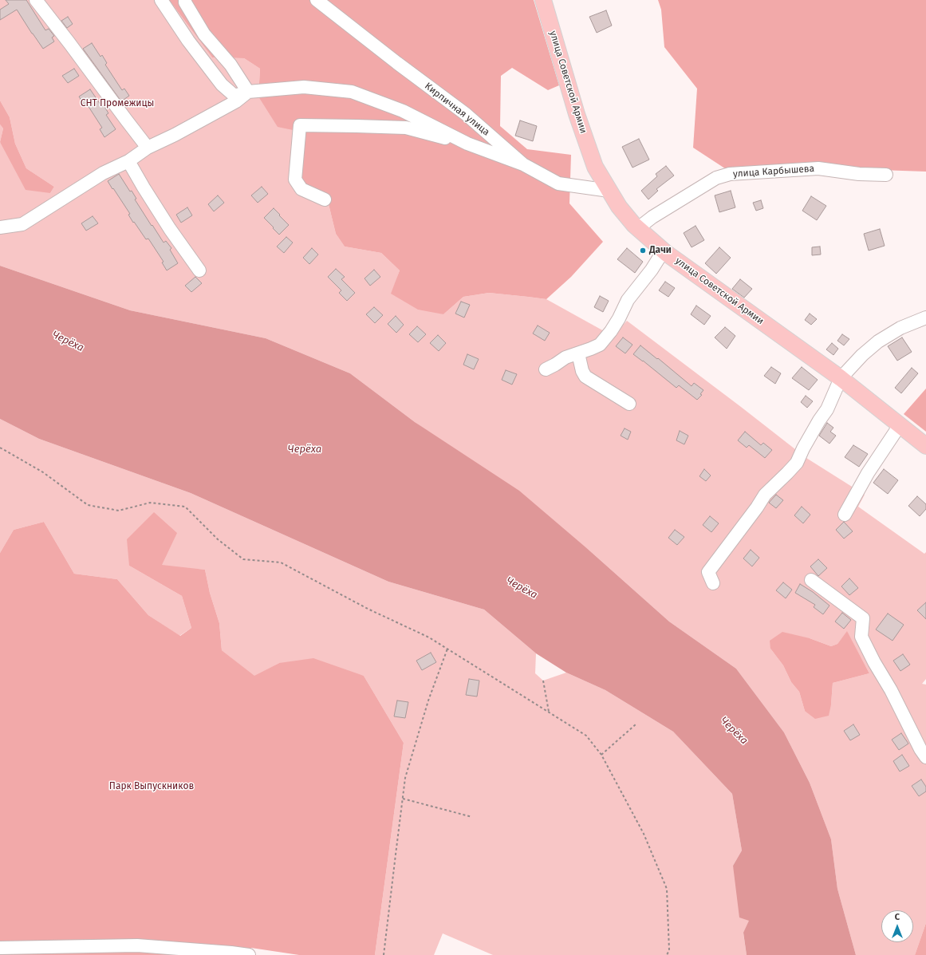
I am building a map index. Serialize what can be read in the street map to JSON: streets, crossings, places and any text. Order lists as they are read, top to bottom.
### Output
{
  "streets": {
    "main road": ["улица Советской Армии"],
    "street": ["Кирпичная улица", "улица Карбышева"]
  },
  "crossings": [
    ["улица Советской Армии", "Кирпичная улица"],
    ["улица Советской Армии", "улица Карбышева"]
  ],
  "water": ["Черёха"],
  "parks": ["СНТ Промежицы", "Парк Выпускников"],
  "places": ["Дачи"],
  "north": "top"
}
